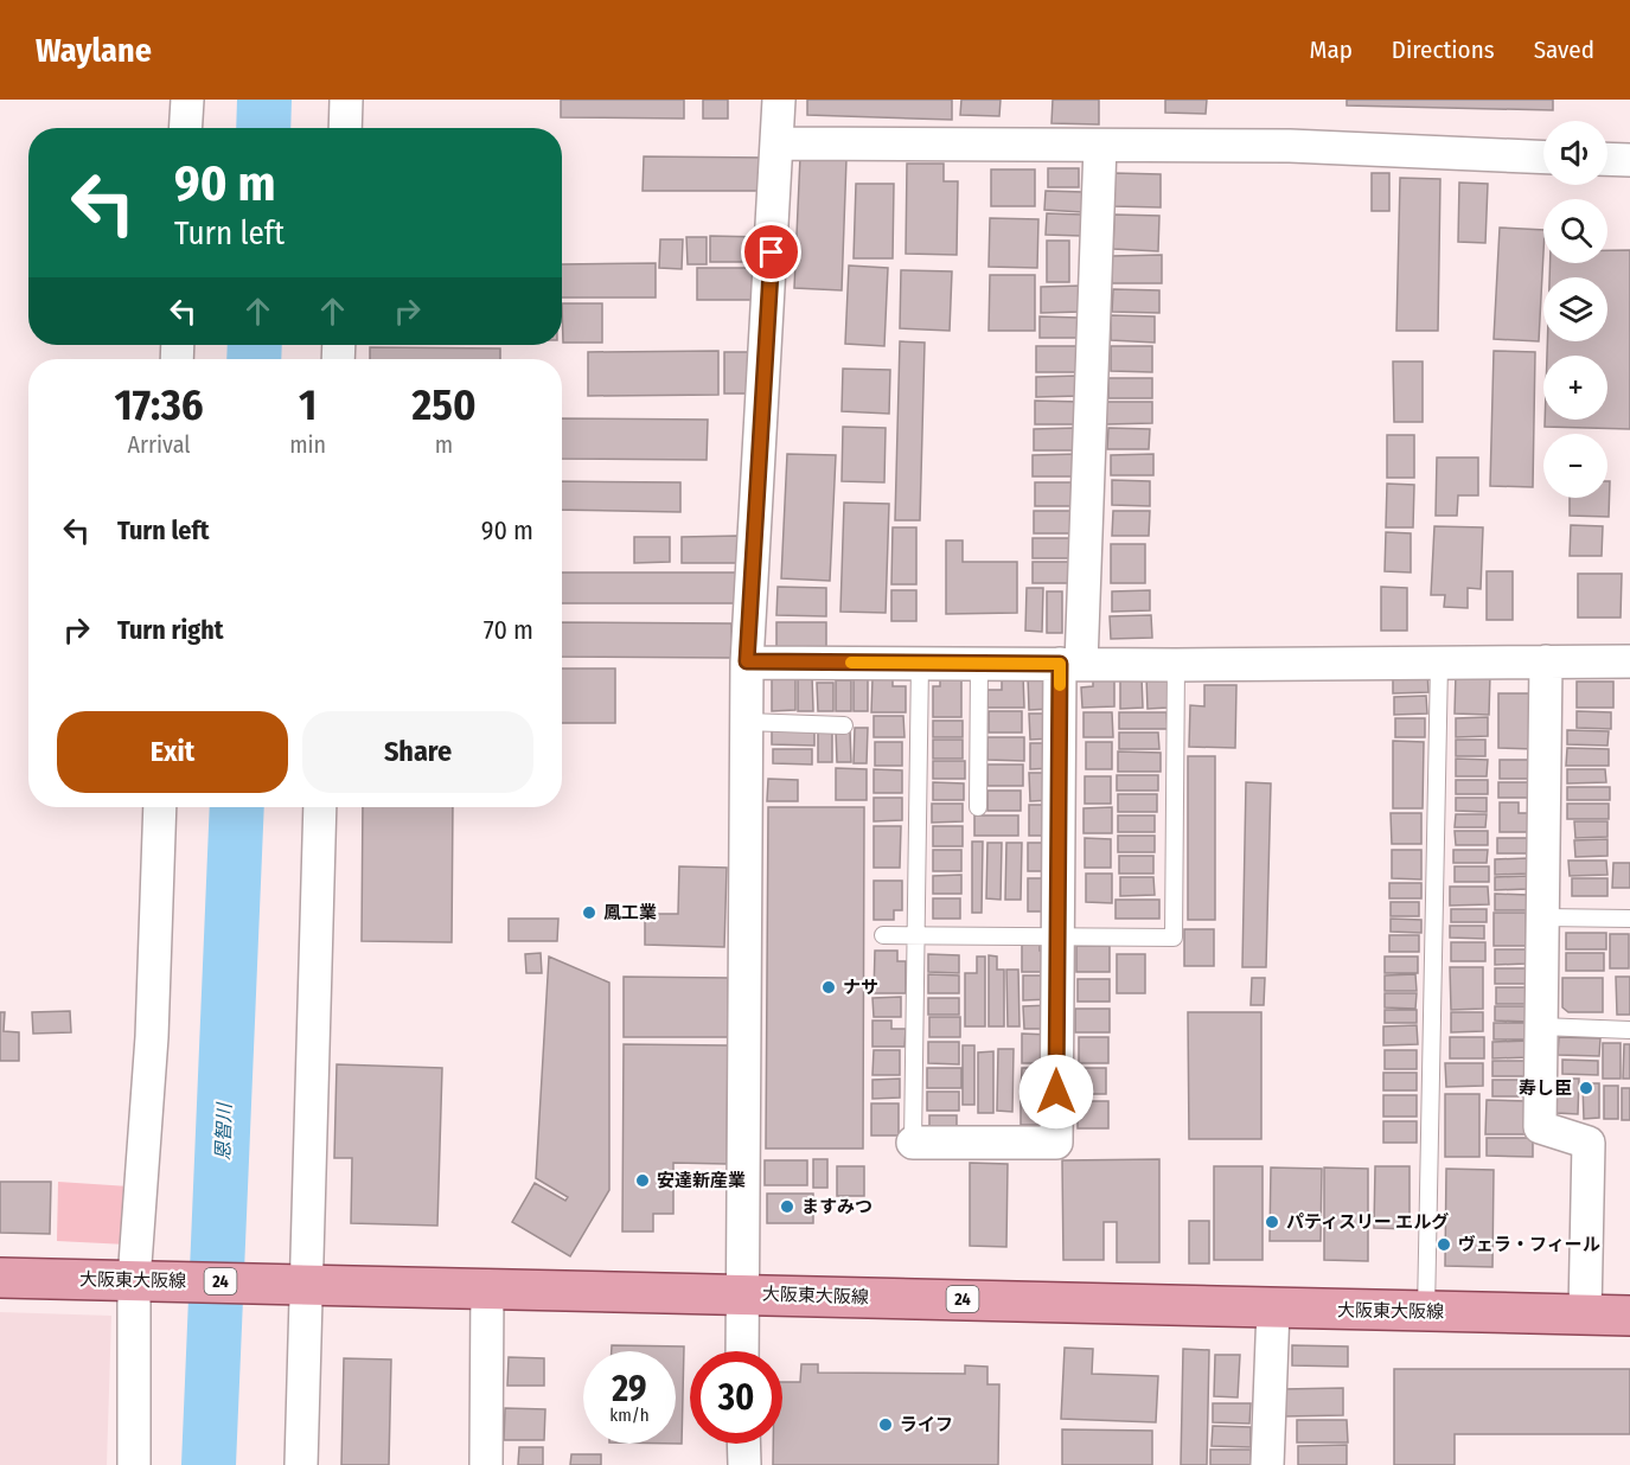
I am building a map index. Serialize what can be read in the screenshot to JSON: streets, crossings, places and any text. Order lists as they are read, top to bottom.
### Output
{
  "streets": {
    "main road": ["大阪東大阪線", "24"]
  },
  "water": ["恩智川"],
  "places": [
    "鳳工業",
    "ナサ",
    "寿し臣",
    "安達新産業",
    "ますみつ",
    "パティスリー エルグ",
    "ヴェラ・フィール",
    "ライフ"
  ],
  "page": {
    "header": "Waylane",
    "nav": ["Map", "Directions", "Saved"],
    "map_buttons": ["+", "−"],
    "turn": ["90 m", "Turn left"],
    "eta": [
      "17:36",
      "Arrival",
      "1",
      "min",
      "250",
      "m"
    ],
    "list": [
      {
        "name": "Turn left",
        "value": "90 m"
      },
      {
        "name": "Turn right",
        "value": "70 m"
      }
    ],
    "buttons": ["Exit", "Share"],
    "speed": "29 km/h",
    "limit": "30"
  }
}
